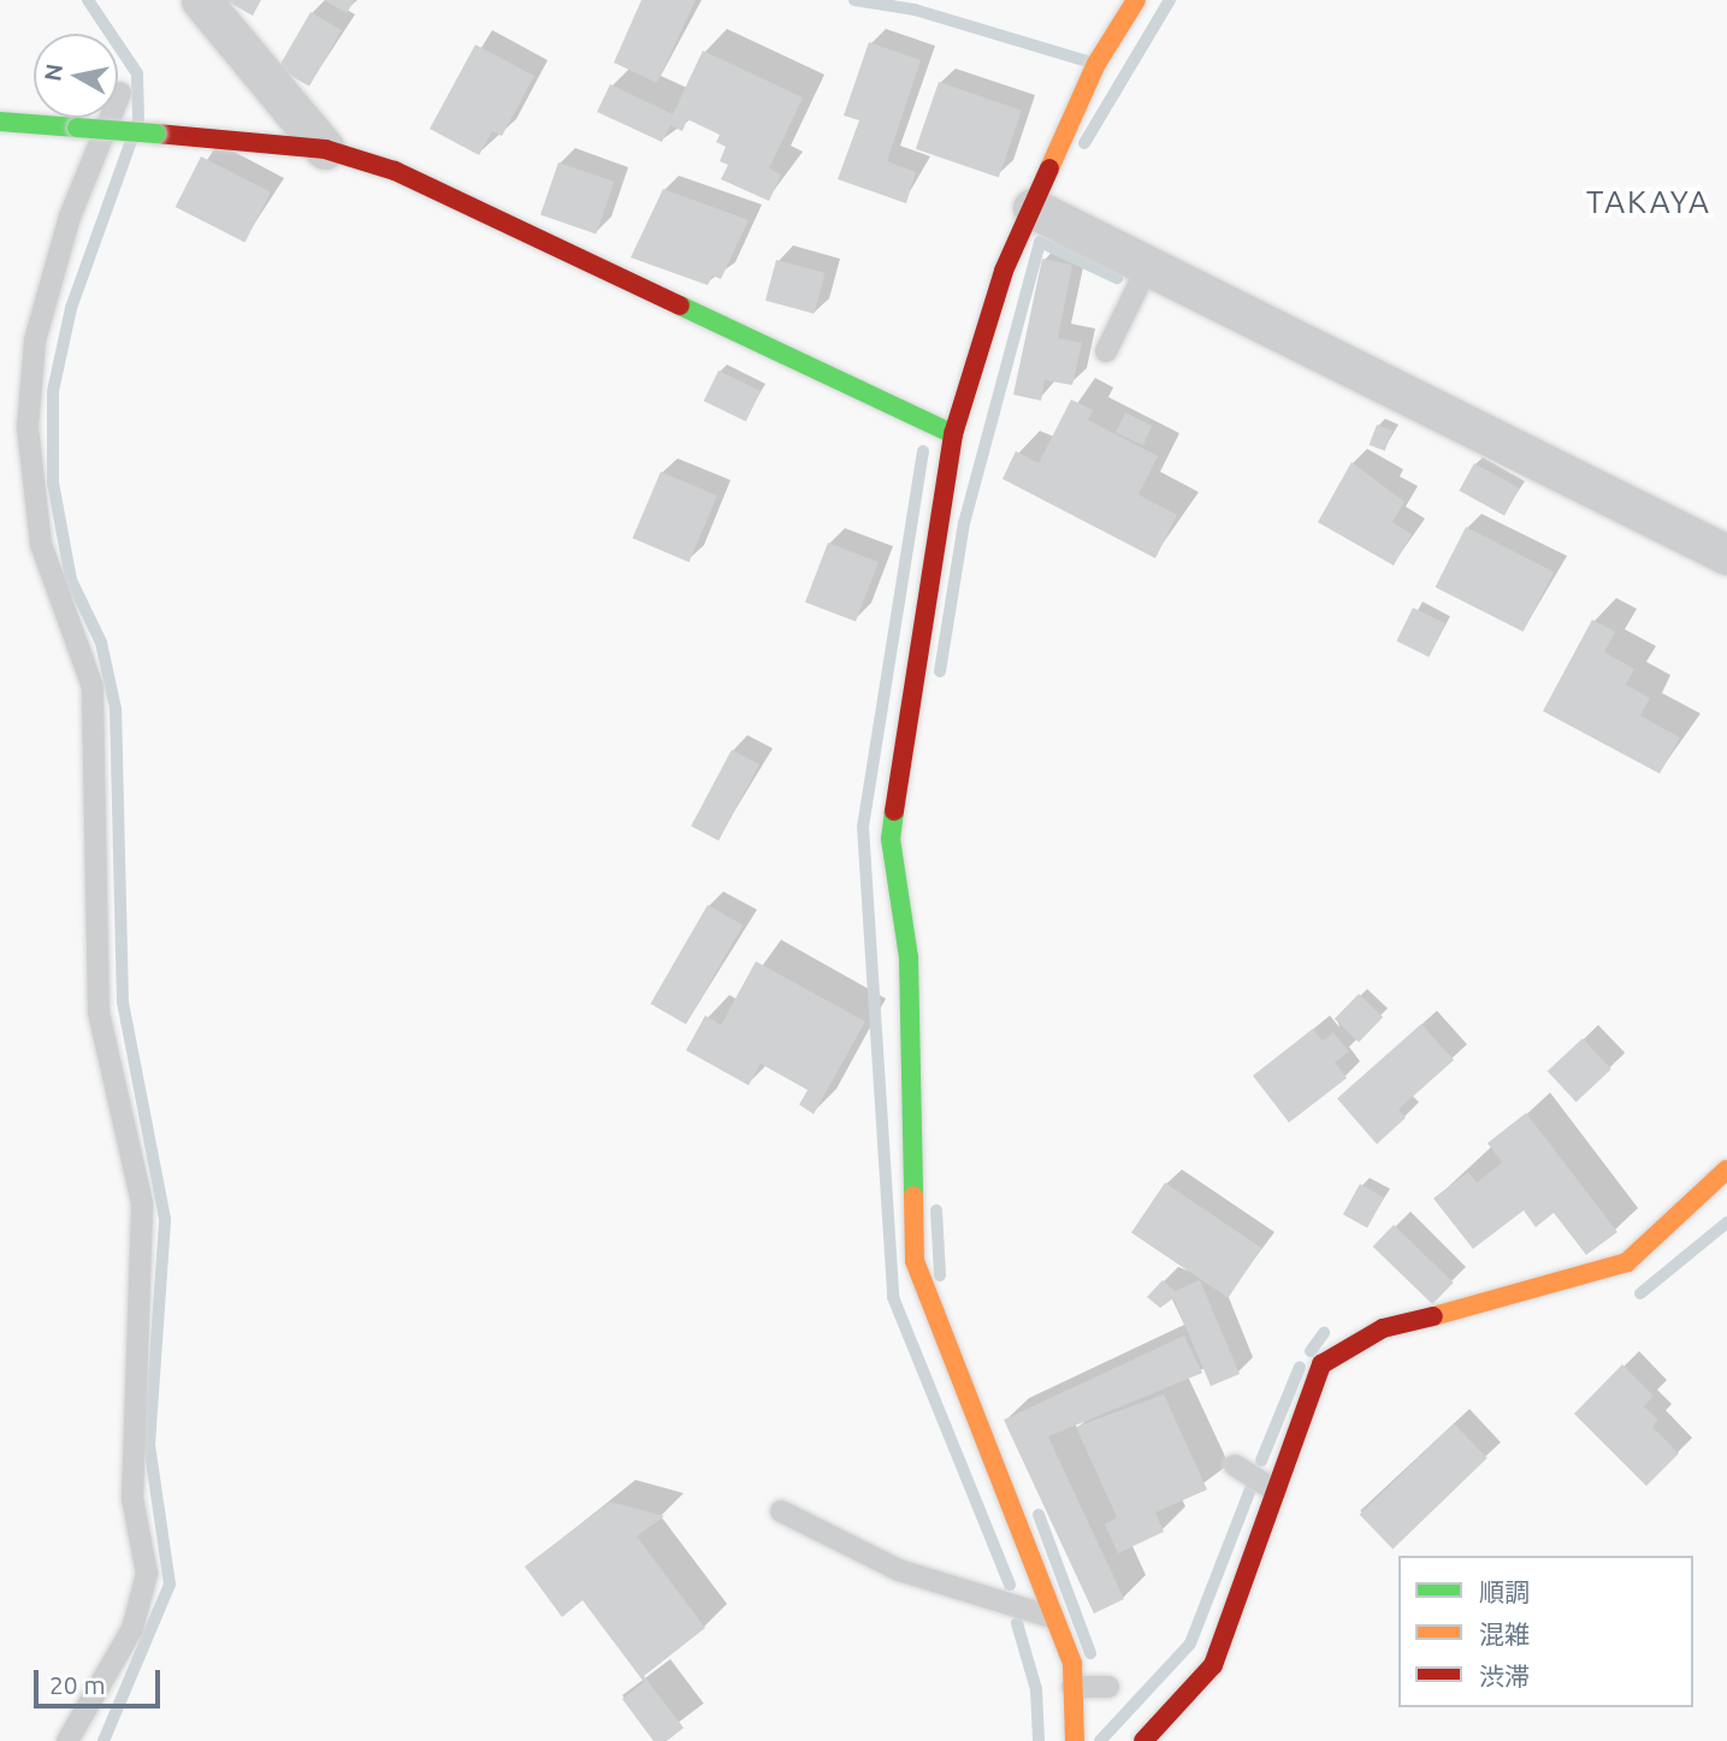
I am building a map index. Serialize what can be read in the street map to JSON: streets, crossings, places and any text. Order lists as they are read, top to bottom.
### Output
{
  "districts": ["TAKAYA"],
  "legend": ["順調", "混雑", "渋滞"],
  "scale_bar": "20 m",
  "north": "left"
}
